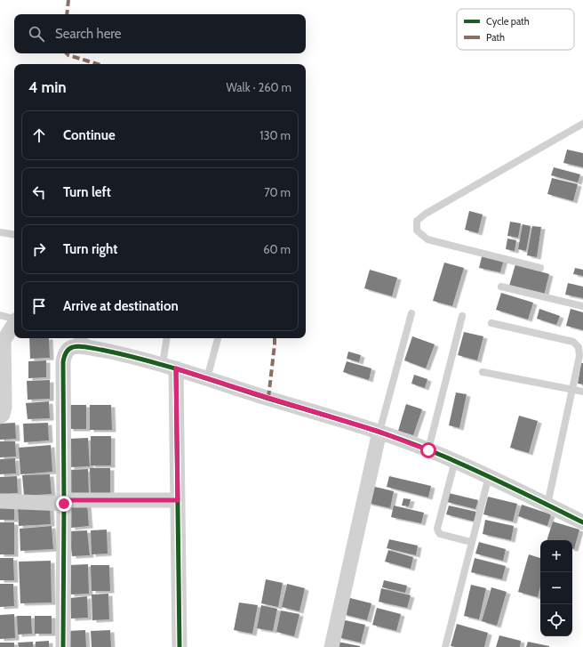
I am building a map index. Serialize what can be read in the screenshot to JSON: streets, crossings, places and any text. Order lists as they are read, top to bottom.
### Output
{
  "legend": ["Cycle path", "Path"],
  "page": {
    "search": "Search here",
    "heading": ["4 min", "Walk · 260 m"],
    "list": [
      ["Continue", "130 m"],
      ["Turn left", "70 m"],
      ["Turn right", "60 m"],
      "Arrive at destination"
    ],
    "map_buttons": ["+", "−"]
  }
}
